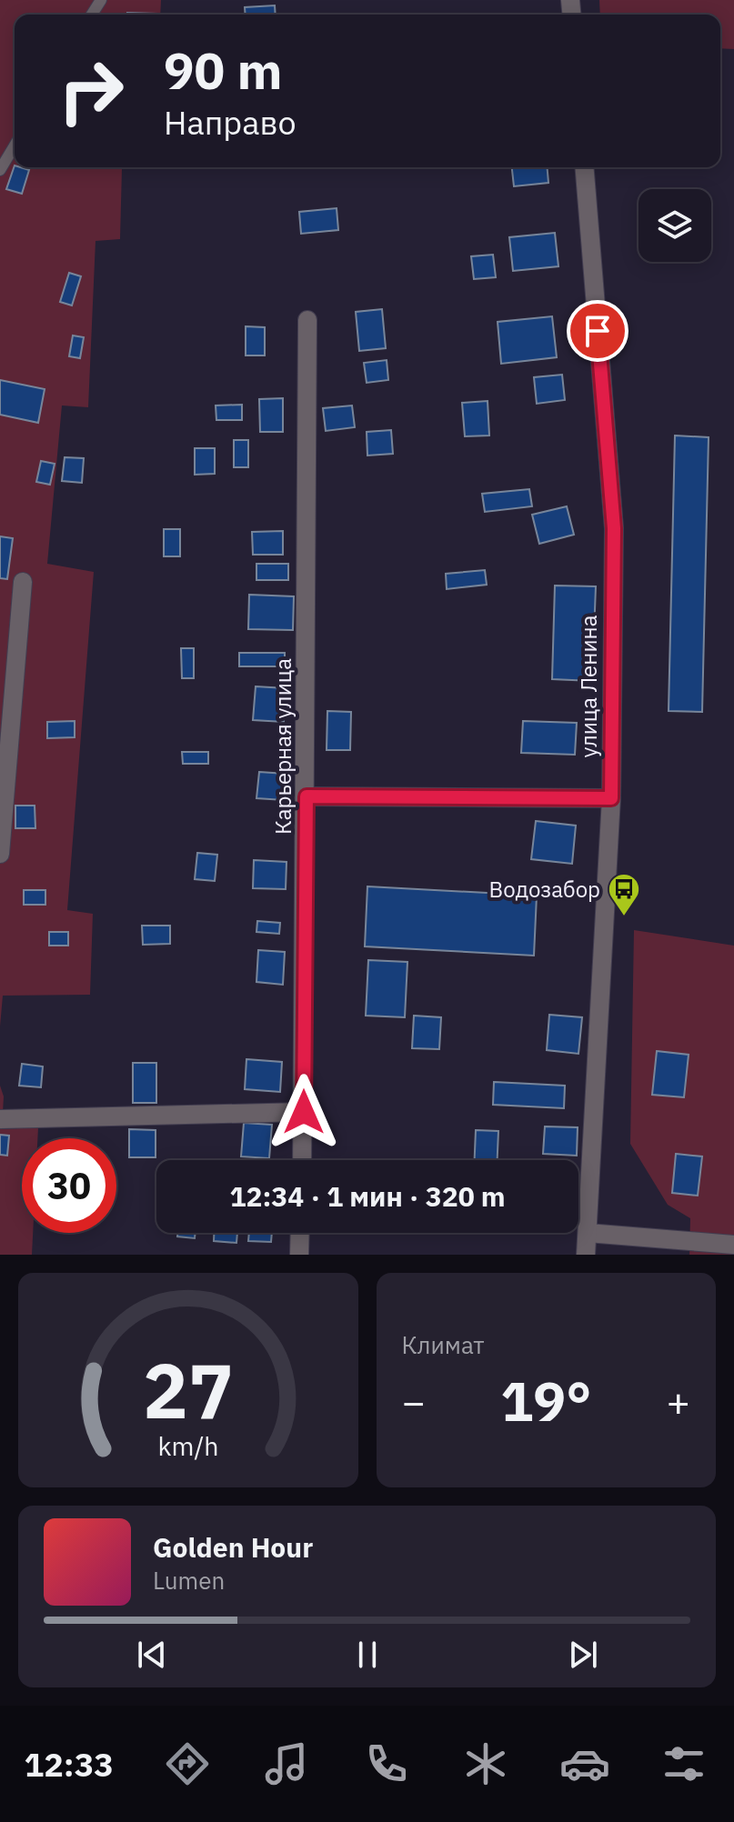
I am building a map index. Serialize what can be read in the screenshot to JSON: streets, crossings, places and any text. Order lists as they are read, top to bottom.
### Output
{
  "streets": {
    "street": ["улица Ленина", "Карьерная улица"]
  },
  "places": {
    "bus stop": ["Водозабор"]
  },
  "page": {
    "turn": ["90 m", "Направо"],
    "limit": "30",
    "trip": "12:34 · 1 мин · 320 m",
    "tile": "Климат",
    "heat": ["−", "19°", "+"],
    "song": ["Golden Hour", "Lumen"],
    "tabs": "12:33",
    "gauge": ["27", "km/h"]
  }
}
